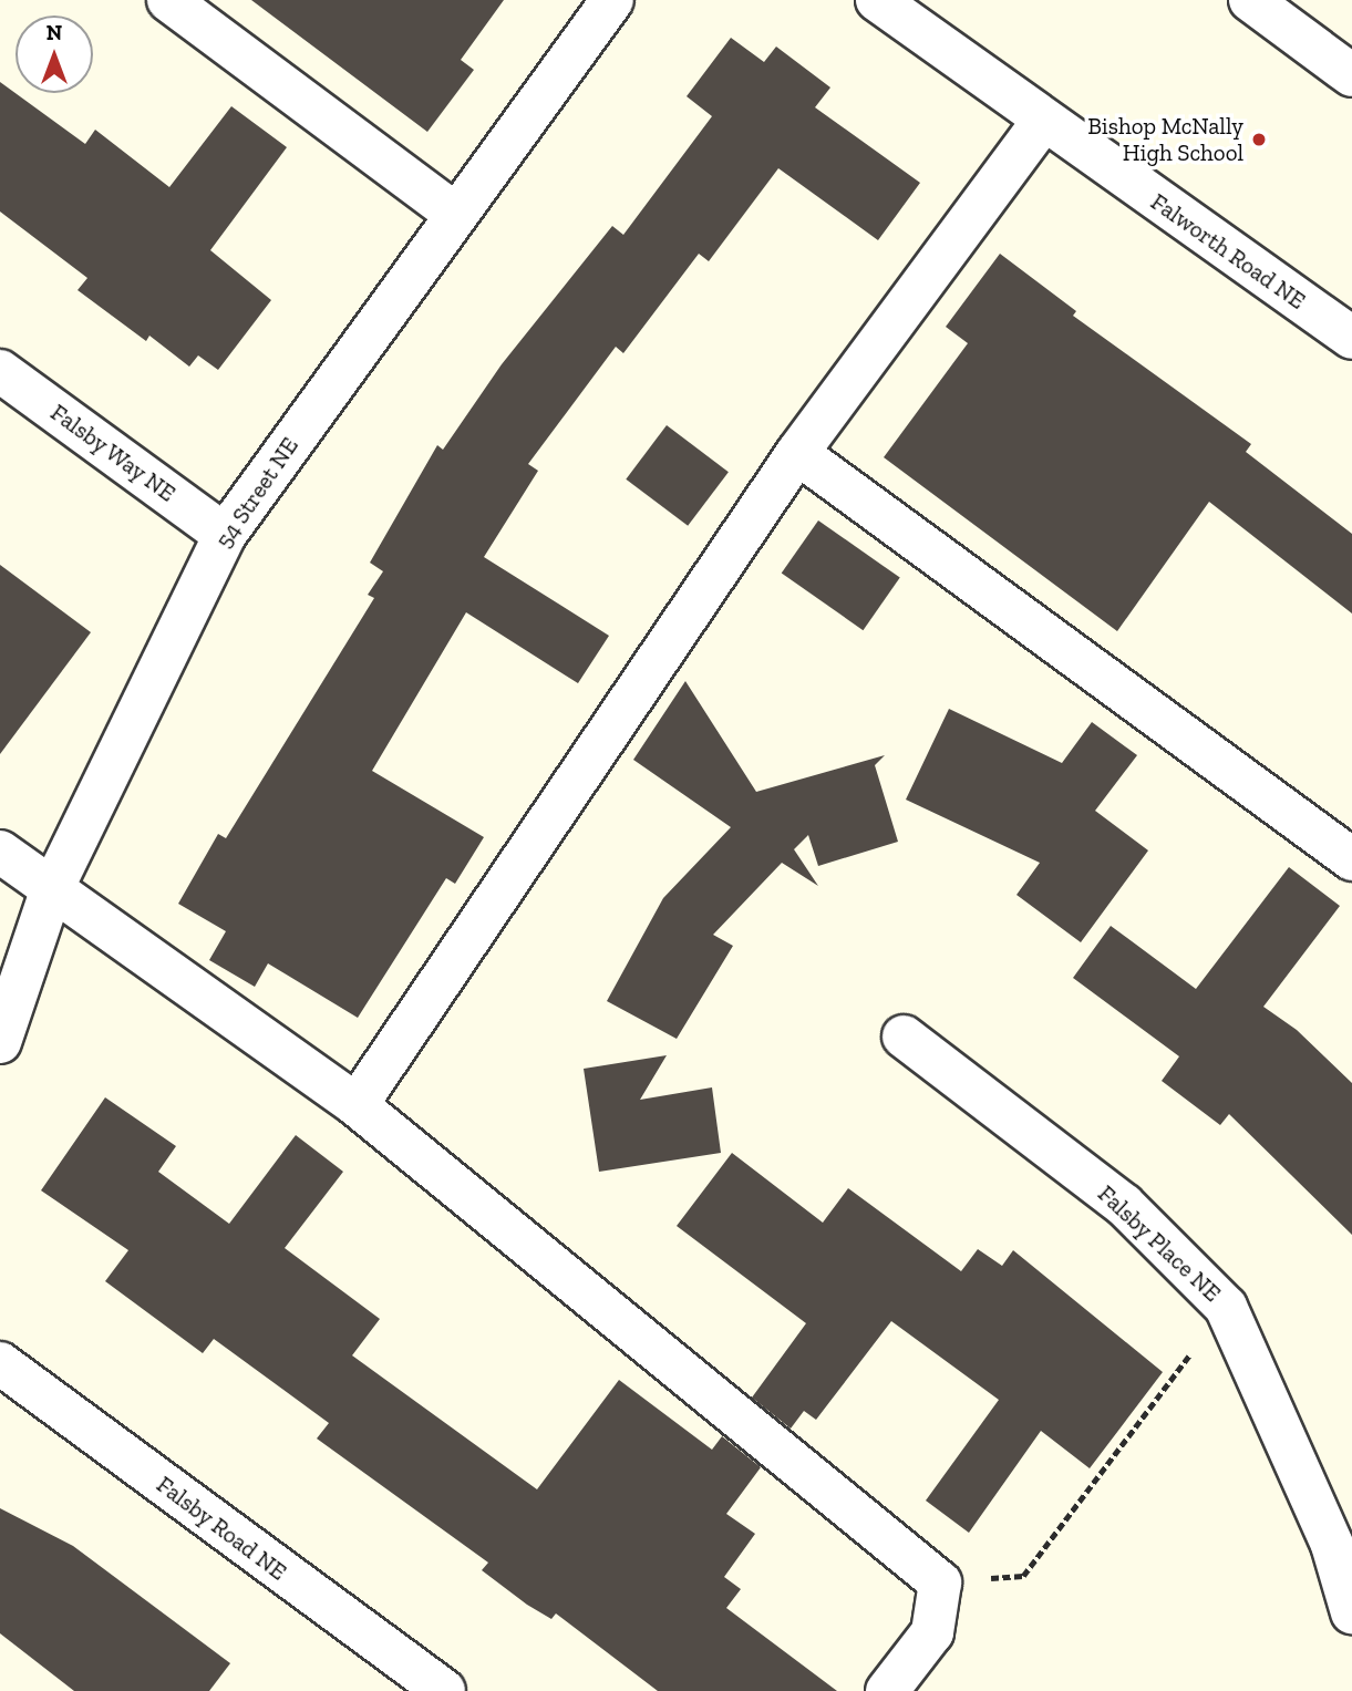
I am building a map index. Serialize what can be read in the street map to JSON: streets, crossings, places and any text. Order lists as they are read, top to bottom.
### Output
{
  "streets": {
    "street": [
      "Falworth Road NE",
      "Falsby Way NE",
      "54 Street NE",
      "Falsby Place NE",
      "Falsby Road NE"
    ]
  },
  "crossings": [
    ["Falsby Way NE", "54 Street NE"]
  ],
  "places": ["Bishop McNally High School"],
  "north": "top"
}
